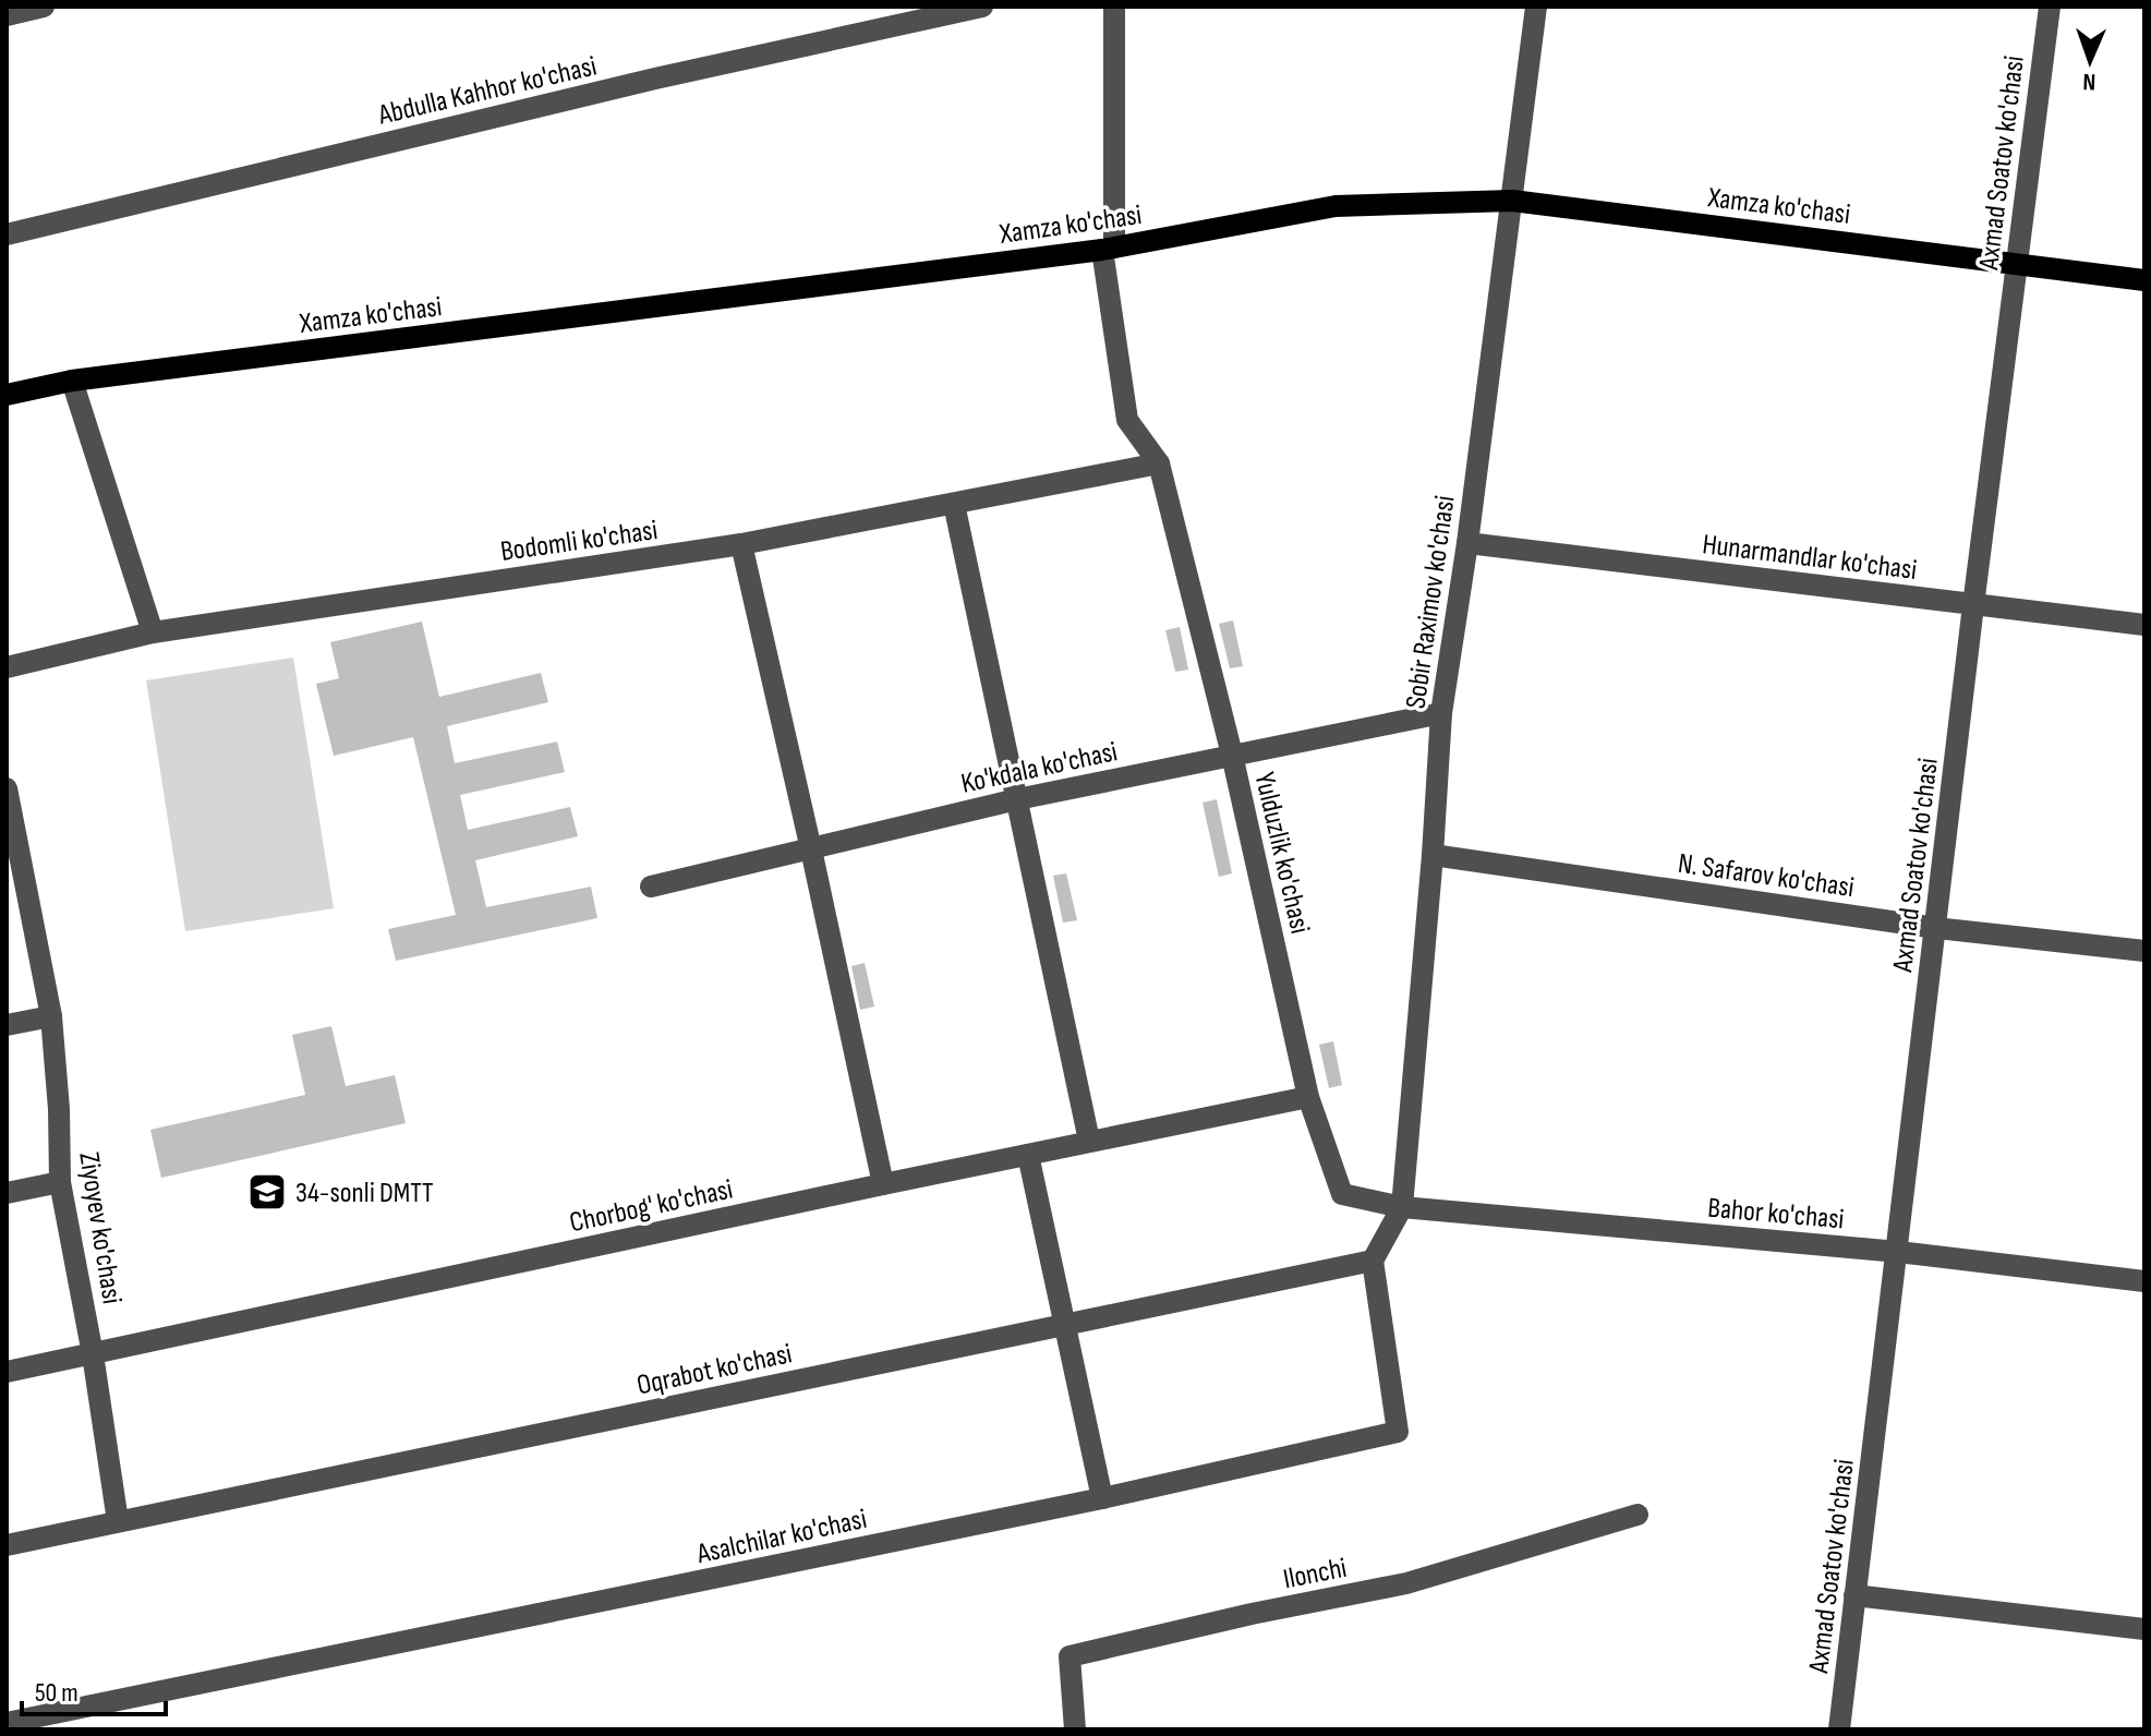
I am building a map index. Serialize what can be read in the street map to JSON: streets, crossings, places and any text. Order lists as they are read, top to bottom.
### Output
{
  "streets": {
    "main road": ["Xamza ko'chasi"],
    "street": [
      "Abdulla Kahhor ko'chasi",
      "Axmad Soatov ko'chasi",
      "Bodomli ko'chasi",
      "Hunarmandlar ko'chasi",
      "Sobir Raximov ko'chasi",
      "Ko'kdala ko'chasi",
      "Yulduzlik ko'chasi",
      "N. Safarov ko'chasi",
      "Chorbog' ko'chasi",
      "Bahor ko'chasi",
      "Ziyoyev ko'chasi",
      "Oqrabot ko'chasi",
      "Asalchilar ko'chasi",
      "Ilonchi"
    ]
  },
  "crossings": [
    ["Axmad Soatov ko'chasi", "Xamza ko'chasi"],
    ["Axmad Soatov ko'chasi", "Hunarmandlar ko'chasi"],
    ["Axmad Soatov ko'chasi", "N. Safarov ko'chasi"],
    ["Axmad Soatov ko'chasi", "Bahor ko'chasi"],
    ["Xamza ko'chasi", "Sobir Raximov ko'chasi"],
    ["Bodomli ko'chasi", "Yulduzlik ko'chasi"],
    ["Hunarmandlar ko'chasi", "Sobir Raximov ko'chasi"],
    ["Sobir Raximov ko'chasi", "Ko'kdala ko'chasi"],
    ["Sobir Raximov ko'chasi", "Yulduzlik ko'chasi"],
    ["Sobir Raximov ko'chasi", "N. Safarov ko'chasi"],
    ["Sobir Raximov ko'chasi", "Bahor ko'chasi"],
    ["Ko'kdala ko'chasi", "Yulduzlik ko'chasi"],
    ["Yulduzlik ko'chasi", "Chorbog' ko'chasi"],
    ["Yulduzlik ko'chasi", "Bahor ko'chasi"],
    ["Chorbog' ko'chasi", "Ziyoyev ko'chasi"],
    ["Ziyoyev ko'chasi", "Oqrabot ko'chasi"],
    ["Oqrabot ko'chasi", "Asalchilar ko'chasi"]
  ],
  "places": {
    "school or university": ["34-sonli DMTT"]
  },
  "scale_bar": "50 m",
  "north": "bottom"
}
